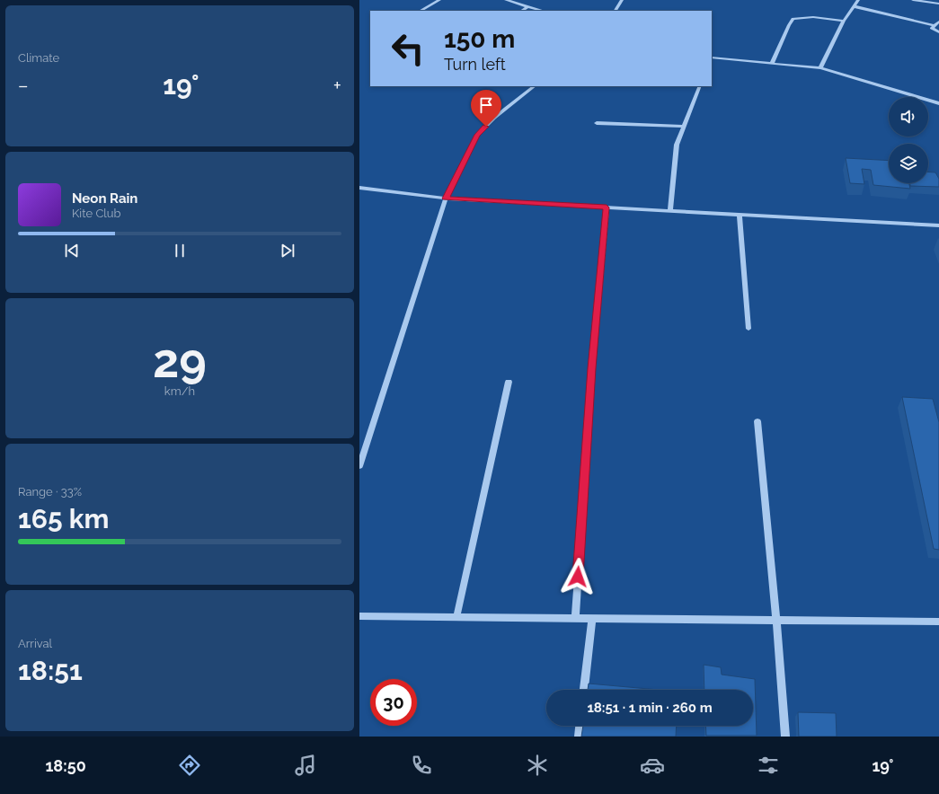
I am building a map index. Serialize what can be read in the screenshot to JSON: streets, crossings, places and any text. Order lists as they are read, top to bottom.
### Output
{
  "page": {
    "tile": [
      "Climate",
      ["29", "km/h"],
      ["Range · 33%", "165 km"],
      ["Arrival", "18:51"]
    ],
    "turn": ["150 m", "Turn left"],
    "heat": ["−", "19°", "+"],
    "song": ["Neon Rain", "Kite Club"],
    "limit": "30",
    "trip": "18:51 · 1 min · 260 m",
    "tabs": ["18:50", "19°"]
  }
}
